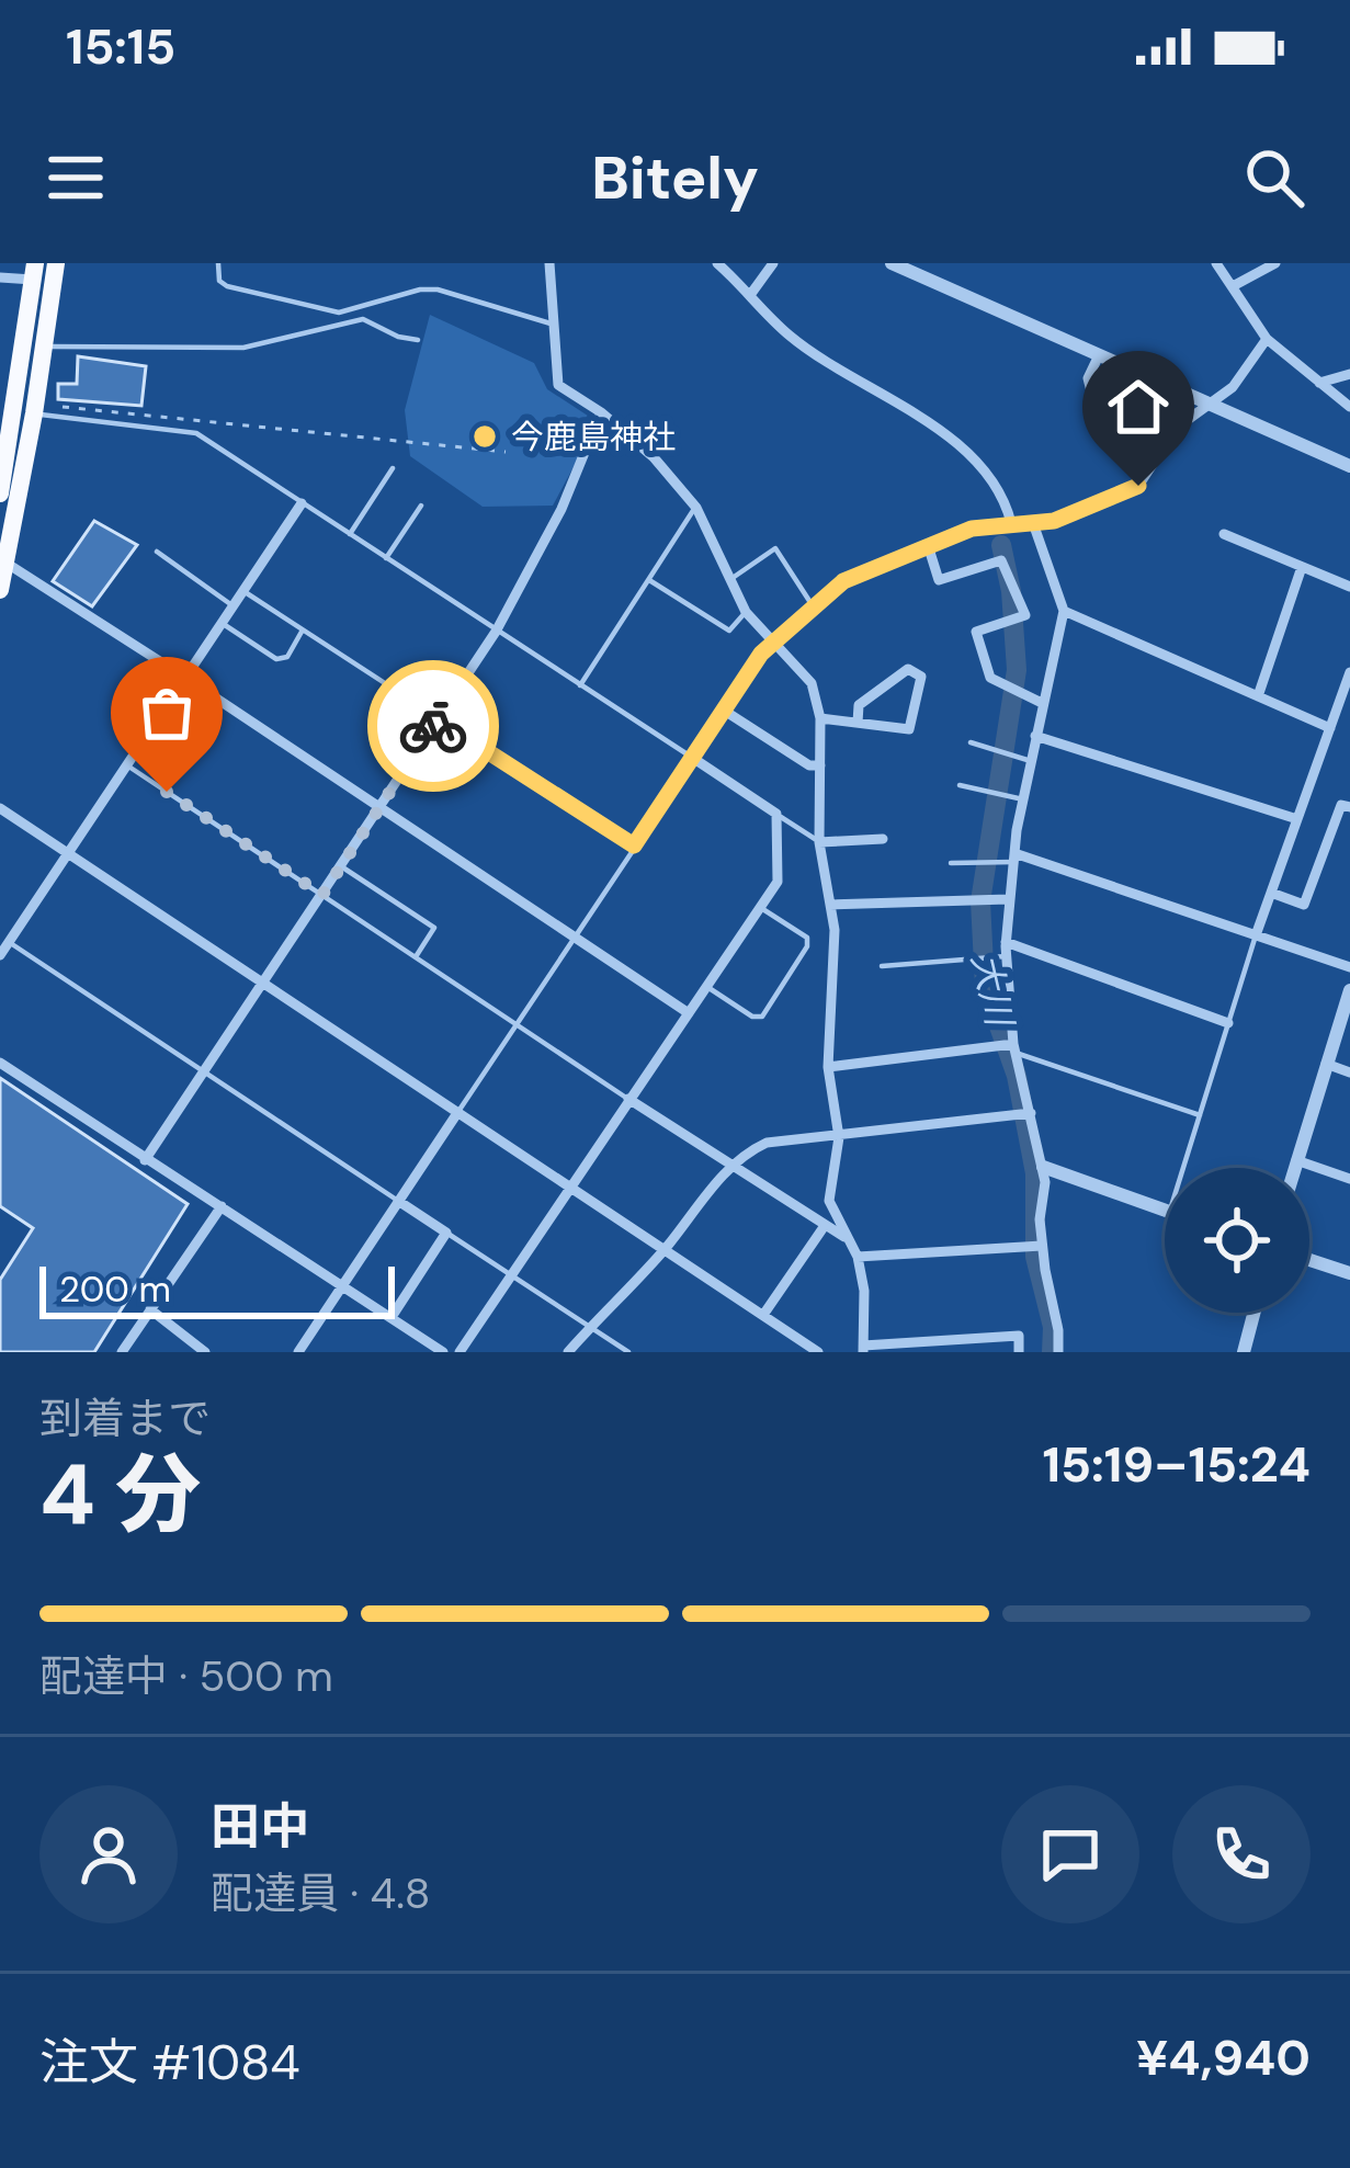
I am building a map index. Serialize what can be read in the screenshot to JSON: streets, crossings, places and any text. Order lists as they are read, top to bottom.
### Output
{
  "water": ["大川"],
  "places": ["今鹿島神社"],
  "scale_bar": "200 m",
  "page": {
    "status": "15:15",
    "header": "Bitely",
    "scale": "200 m",
    "heading": ["4 分", "到着まで", "15:19–15:24"],
    "panel": [
      "田中",
      "配達員 · 4.8",
      "注文 #1084",
      "¥4,940"
    ],
    "bar": "配達中 · 500 m"
  }
}
